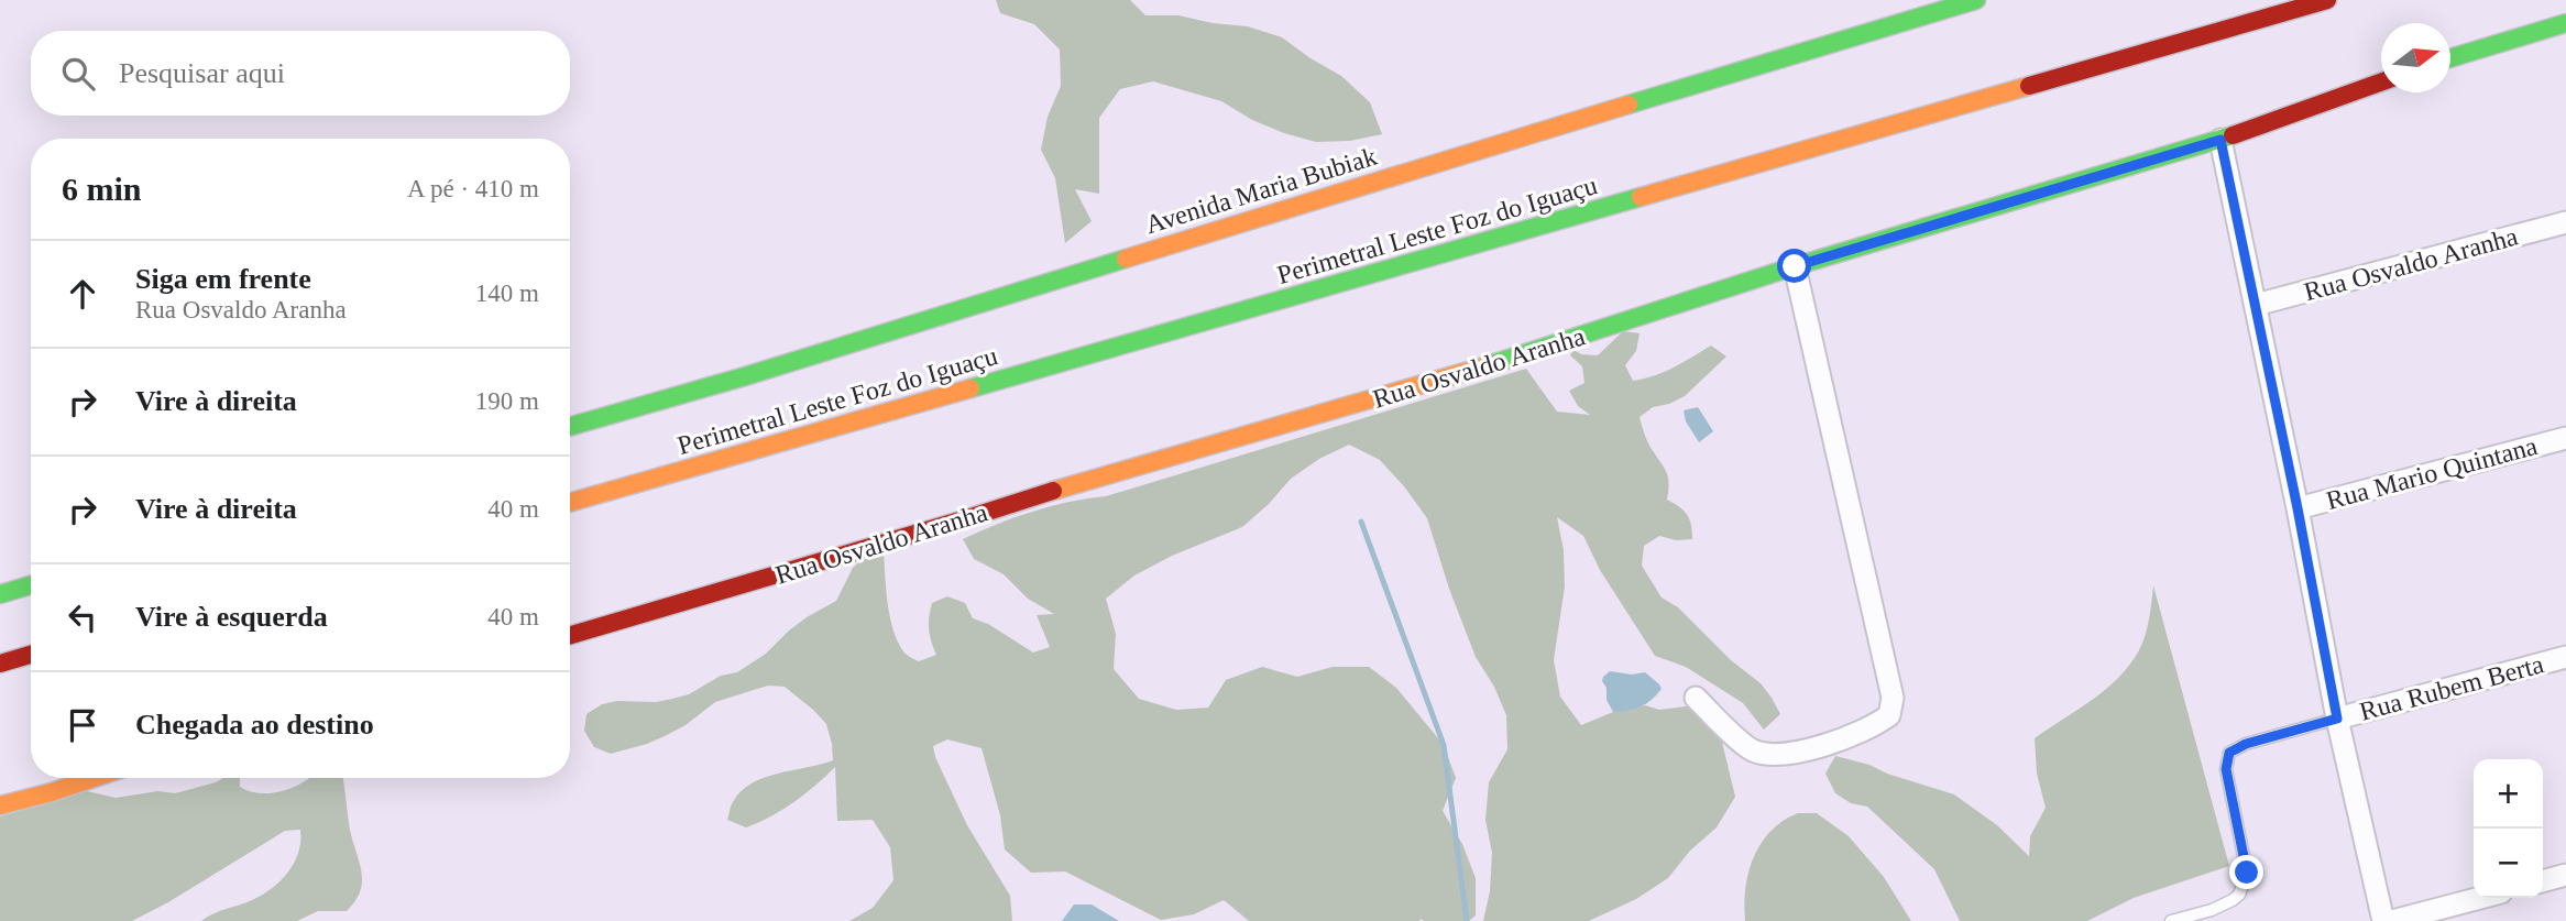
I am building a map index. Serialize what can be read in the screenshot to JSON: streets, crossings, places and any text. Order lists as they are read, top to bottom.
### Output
{
  "streets": {
    "main road": ["Avenida Maria Bubiak", "Perimetral Leste Foz do Iguaçu", "Rua Osvaldo Aranha"],
    "street": ["Rua Mario Quintana", "Rua Rubem Berta"]
  },
  "north": "right",
  "page": {
    "search": "Pesquisar aqui",
    "heading": ["6 min", "A pé · 410 m"],
    "list": [
      ["Siga em frente", "Rua Osvaldo Aranha", "140 m"],
      ["Vire à direita", "190 m"],
      ["Vire à direita", "40 m"],
      ["Vire à esquerda", "40 m"],
      "Chegada ao destino"
    ],
    "map_buttons": ["+", "−"]
  }
}
